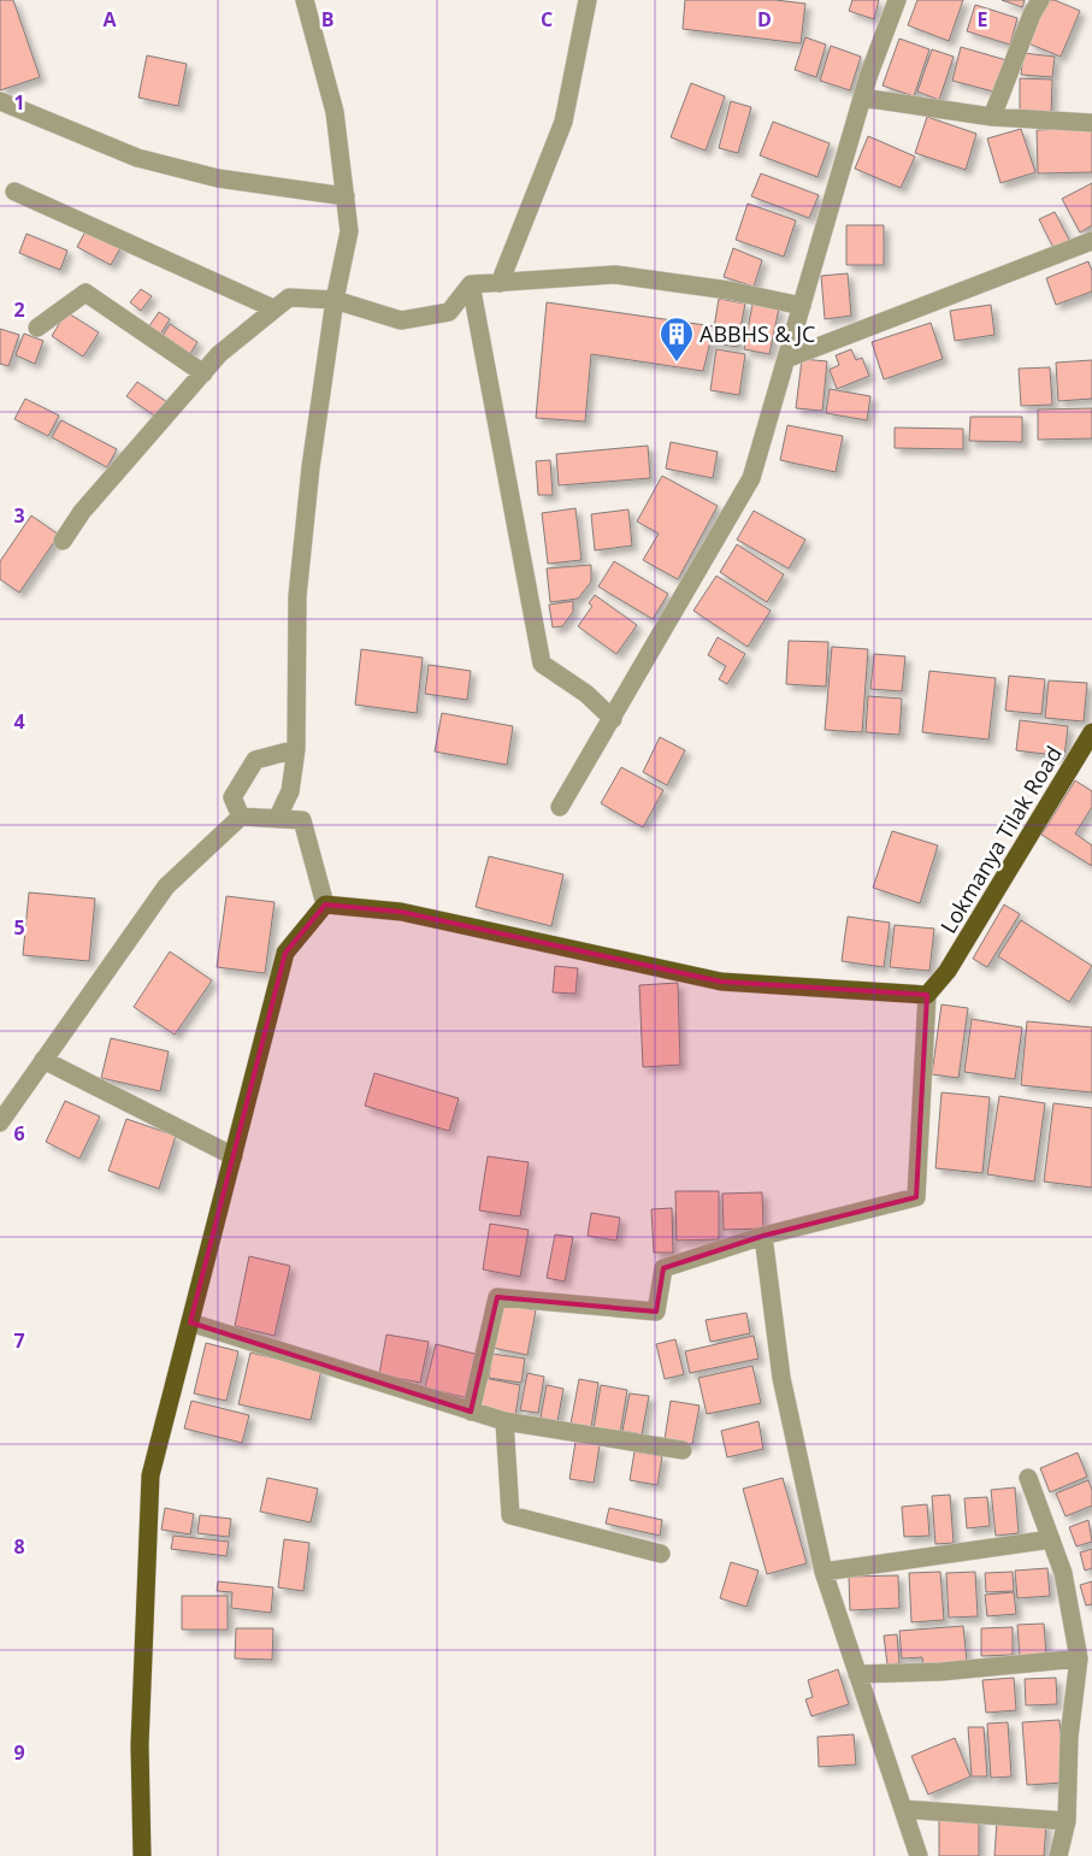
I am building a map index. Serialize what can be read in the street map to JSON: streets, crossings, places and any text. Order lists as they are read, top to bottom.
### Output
{
  "streets": {
    "main road": ["Lokmanya Tilak Road"]
  },
  "places": {
    "building": ["ABBHS & JC"]
  },
  "grid": {
    "columns": [
      "A",
      "B",
      "C",
      "D",
      "E"
    ],
    "rows": [
      "1",
      "2",
      "3",
      "4",
      "5",
      "6",
      "7",
      "8",
      "9"
    ]
  }
}
